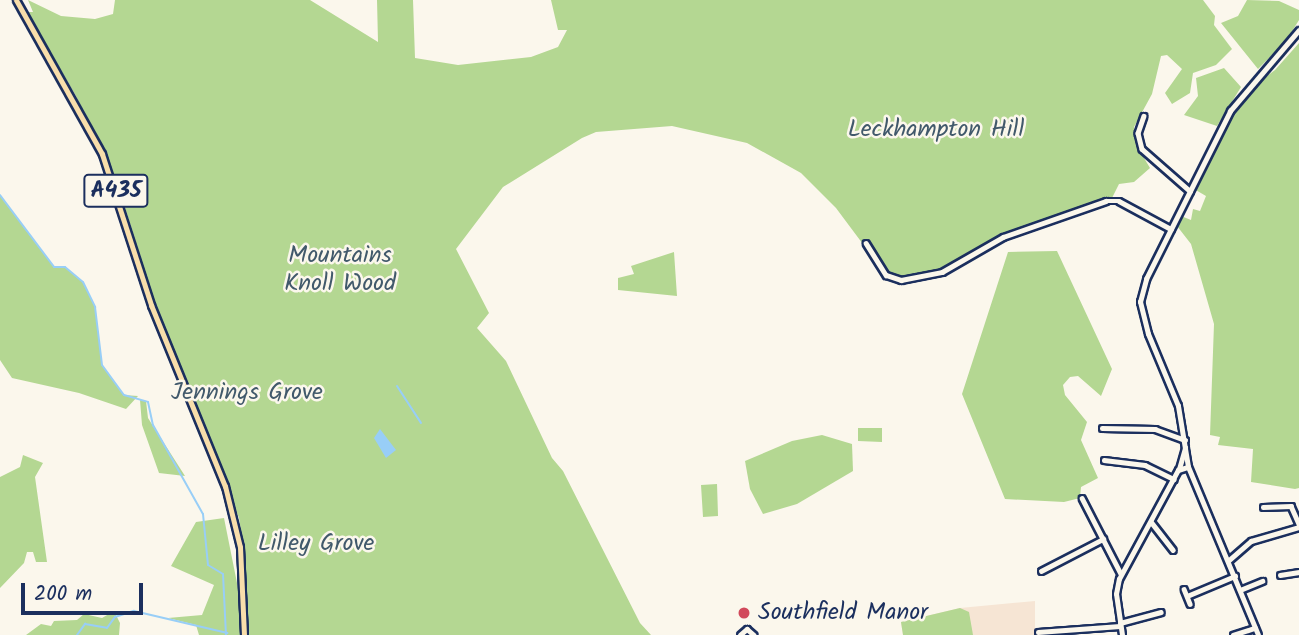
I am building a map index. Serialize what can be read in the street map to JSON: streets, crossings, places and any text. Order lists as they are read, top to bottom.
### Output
{
  "streets": {
    "main road": ["A435"]
  },
  "parks": [
    "Leckhampton Hill",
    "Mountains Knoll Wood",
    "Jennings Grove",
    "Lilley Grove"
  ],
  "places": ["Southfield Manor"],
  "scale_bar": "200 m"
}
